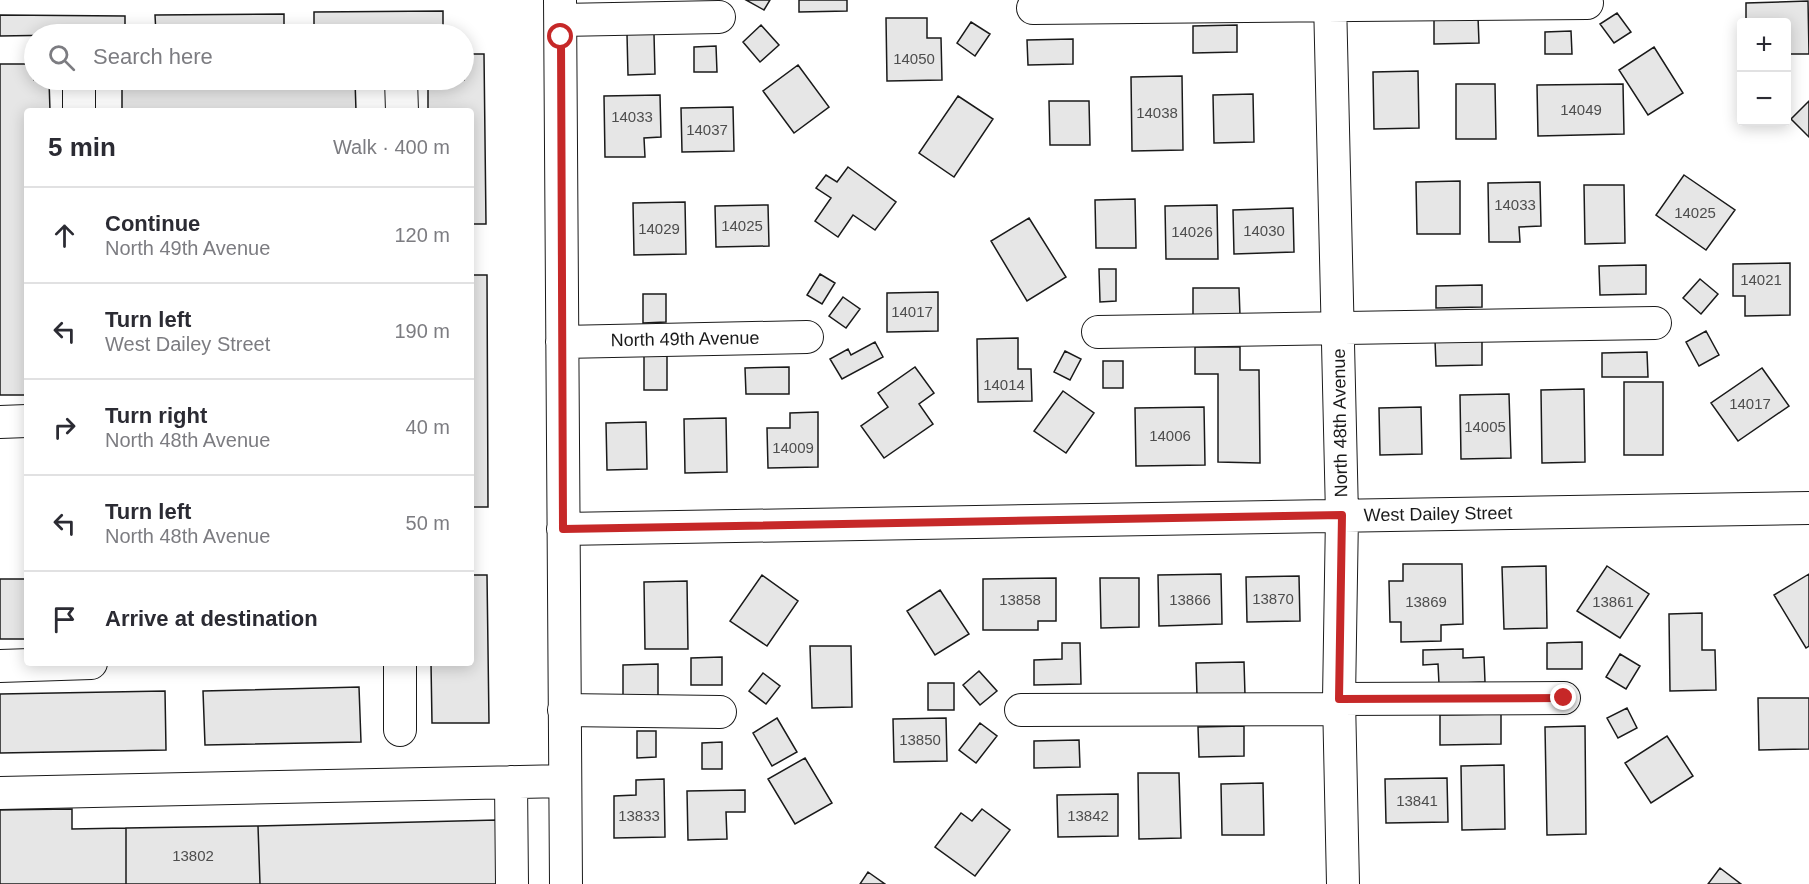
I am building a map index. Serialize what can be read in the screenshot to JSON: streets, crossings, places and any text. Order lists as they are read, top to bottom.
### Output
{
  "streets": {
    "street": ["North 49th Avenue", "North 48th Avenue", "West Dailey Street"]
  },
  "crossings": [
    ["North 48th Avenue", "West Dailey Street"]
  ],
  "house_numbers": [
    "14050",
    "14049",
    "14038",
    "14033",
    "14037",
    "14033",
    "14025",
    "14025",
    "14029",
    "14030",
    "14026",
    "14021",
    "14017",
    "14014",
    "14017",
    "14005",
    "14006",
    "14009",
    "13870",
    "13858",
    "13866",
    "13869",
    "13861",
    "13850",
    "13841",
    "13833",
    "13842",
    "13802"
  ],
  "page": {
    "map_buttons": ["+", "−"],
    "search": "Search here",
    "heading": ["5 min", "Walk · 400 m"],
    "list": [
      ["Continue", "North 49th Avenue", "120 m"],
      ["Turn left", "West Dailey Street", "190 m"],
      ["Turn right", "North 48th Avenue", "40 m"],
      ["Turn left", "North 48th Avenue", "50 m"],
      "Arrive at destination"
    ]
  }
}
